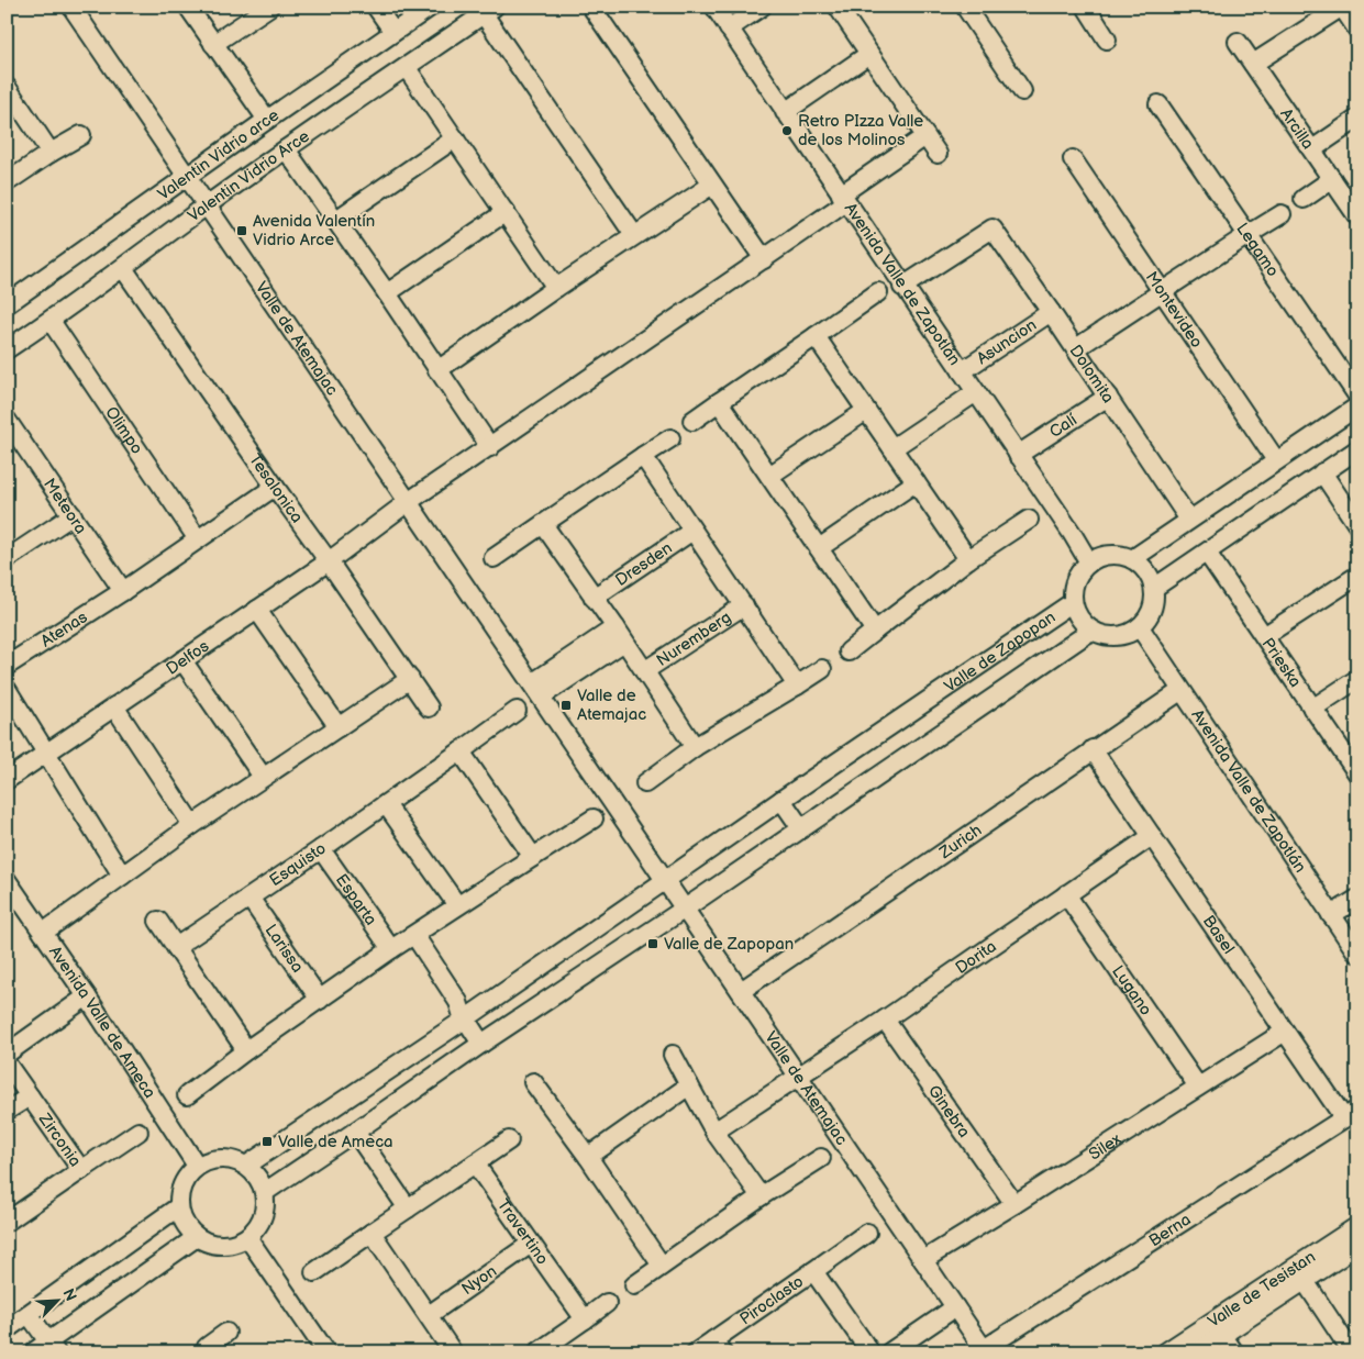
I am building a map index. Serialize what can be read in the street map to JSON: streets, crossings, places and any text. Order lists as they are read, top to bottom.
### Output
{
  "streets": {
    "street": [
      "Arcilla",
      "Valentin Vidrio arce",
      "Valentin Vidrio Arce",
      "Legamo",
      "Avenida Valle de Zapotlán",
      "Montevideo",
      "Valle de Atemajac",
      "Asuncion",
      "Dolomita",
      "Calí",
      "Olimpo",
      "Tesalonica",
      "Meteora",
      "Dresden",
      "Atenas",
      "Nuremberg",
      "Valle de Zapopan",
      "Delfos",
      "Prieska",
      "Zurich",
      "Esquisto",
      "Esparta",
      "Basel",
      "Larissa",
      "Dorita",
      "Lugano",
      "Avenida Valle de Ameca",
      "Ginebra",
      "Zirconia",
      "Silex",
      "Berna",
      "Travertino",
      "Nyon",
      "Valle de Tesistan",
      "Piroclasto"
    ]
  },
  "crossings": [
    ["Valentin Vidrio arce", "Valle de Atemajac"],
    ["Valentin Vidrio Arce", "Valle de Atemajac"],
    ["Valentin Vidrio Arce", "Olimpo"],
    ["Valentin Vidrio Arce", "Tesalonica"],
    ["Avenida Valle de Zapotlán", "Asuncion"],
    ["Avenida Valle de Zapotlán", "Dolomita"],
    ["Avenida Valle de Zapotlán", "Calí"],
    ["Avenida Valle de Zapotlán", "Valle de Zapopan"],
    ["Avenida Valle de Zapotlán", "Delfos"],
    ["Avenida Valle de Zapotlán", "Zurich"],
    ["Valle de Atemajac", "Valle de Zapopan"],
    ["Valle de Atemajac", "Delfos"],
    ["Valle de Atemajac", "Zurich"],
    ["Valle de Atemajac", "Dorita"],
    ["Valle de Atemajac", "Silex"],
    ["Valle de Atemajac", "Berna"],
    ["Asuncion", "Dolomita"],
    ["Dolomita", "Calí"],
    ["Olimpo", "Atenas"],
    ["Tesalonica", "Atenas"],
    ["Tesalonica", "Delfos"],
    ["Meteora", "Atenas"],
    ["Valle de Zapopan", "Avenida Valle de Ameca"],
    ["Zurich", "Basel"],
    ["Esquisto", "Esparta"],
    ["Esquisto", "Larissa"],
    ["Basel", "Dorita"],
    ["Basel", "Silex"],
    ["Basel", "Berna"],
    ["Dorita", "Lugano"],
    ["Dorita", "Ginebra"],
    ["Lugano", "Silex"],
    ["Ginebra", "Silex"],
    ["Travertino", "Nyon"]
  ],
  "places": {
    "other": ["Retro PIzza Valle de los Molinos"],
    "transit": [
      "Avenida Valentín Vidrio Arce",
      "Valle de Atemajac",
      "Valle de Zapopan",
      "Valle de Ameca"
    ]
  },
  "north": "top right"
}
